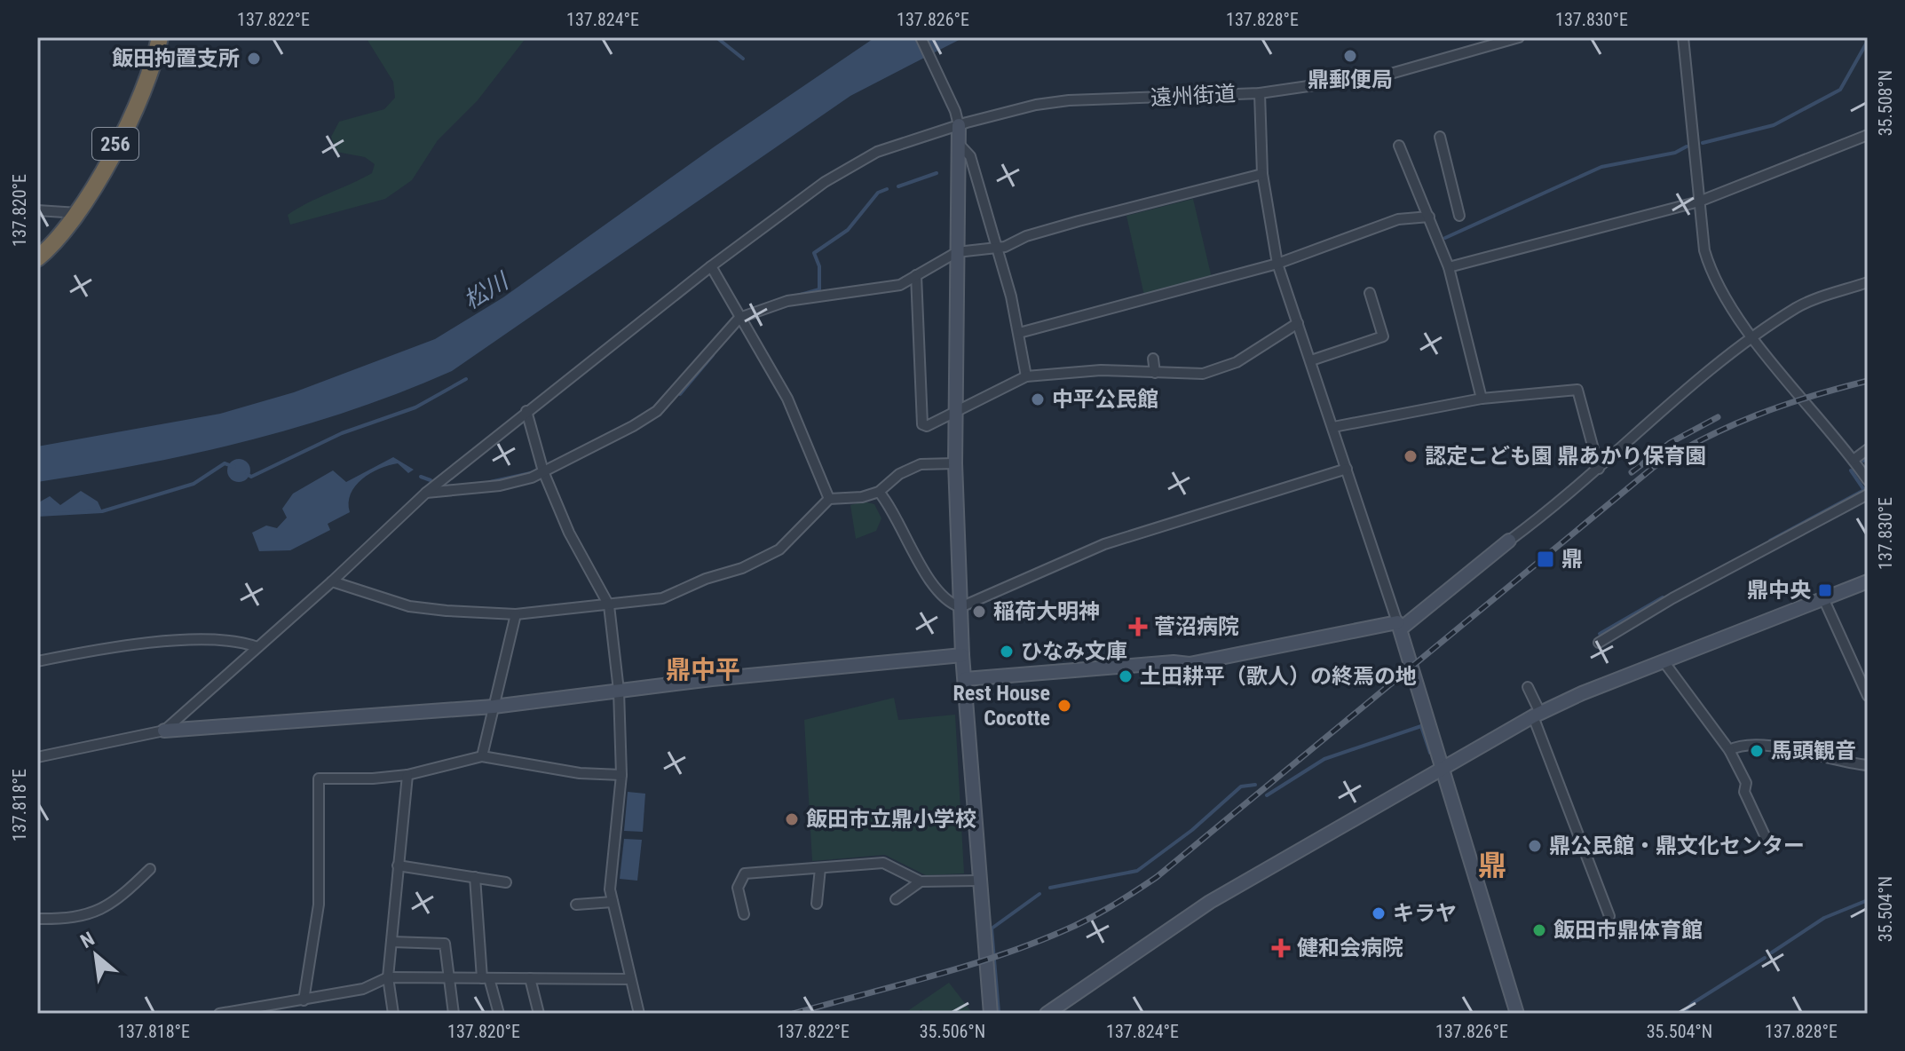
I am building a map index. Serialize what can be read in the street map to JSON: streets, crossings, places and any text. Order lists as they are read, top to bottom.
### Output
{
  "streets": {
    "highway": ["256"],
    "street": ["遠州街道"]
  },
  "districts": ["鼎中平", "鼎"],
  "water": ["松川"],
  "places": {
    "other": [
      "鼎郵便局",
      "飯田拘置支所",
      "中平公民館",
      "認定こども園 鼎あかり保育園",
      "稲荷大明神",
      "ひなみ文庫",
      "土田耕平（歌人）の終焉の地",
      "Rest House Cocotte",
      "馬頭観音",
      "飯田市立鼎小学校",
      "鼎公民館・鼎文化センター",
      "キラヤ",
      "飯田市鼎体育館"
    ],
    "transit": ["鼎", "鼎中央"],
    "health": ["菅沼病院", "健和会病院"]
  },
  "north": "top left",
  "coordinates": [
    "137.822°E",
    "137.824°E",
    "137.826°E",
    "137.828°E",
    "137.830°E",
    "35.508°N",
    "137.820°E",
    "137.818°E",
    "35.504°N",
    "35.506°N"
  ]
}
